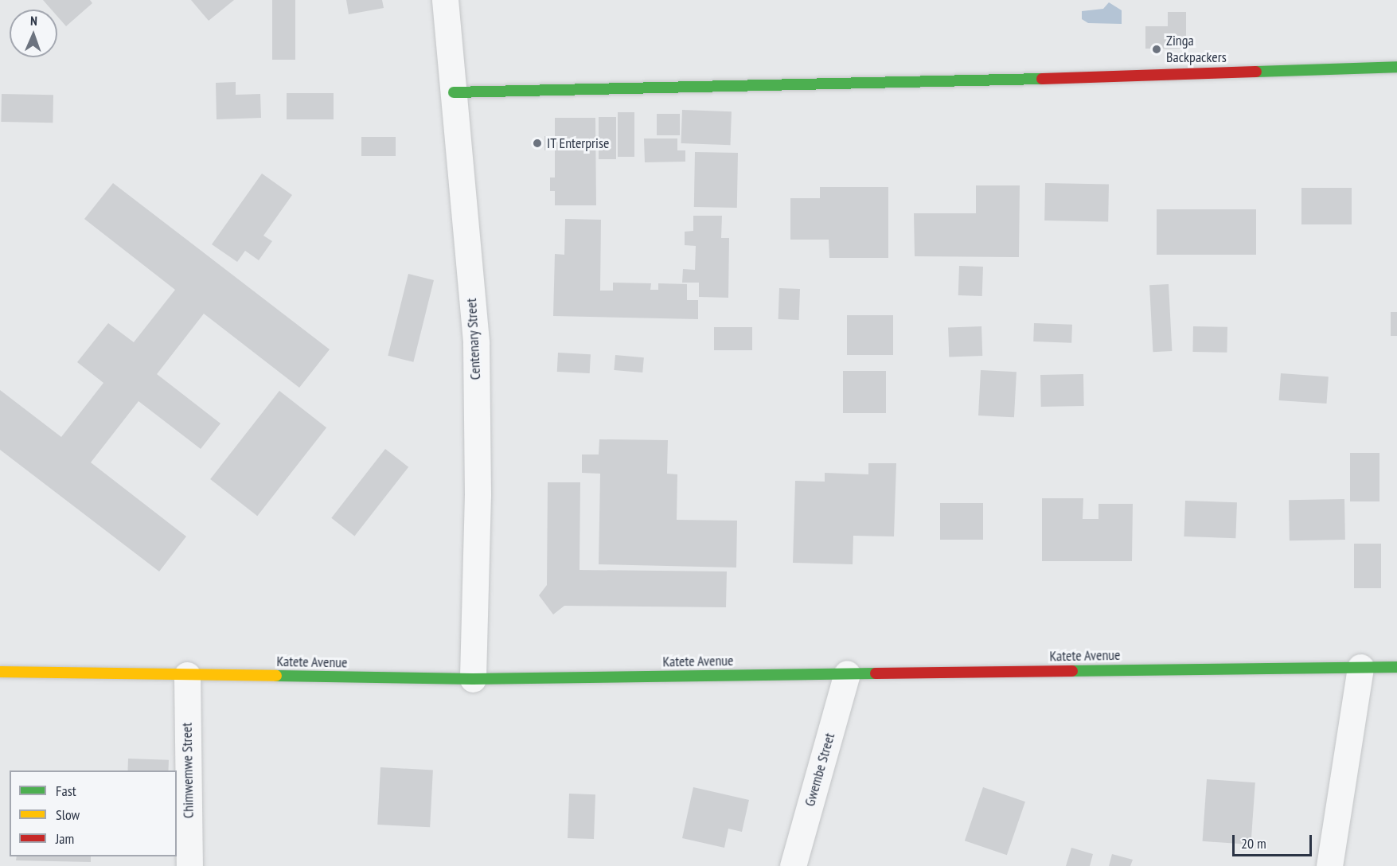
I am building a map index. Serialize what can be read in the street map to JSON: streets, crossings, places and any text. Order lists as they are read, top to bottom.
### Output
{
  "streets": {
    "street": [
      "Centenary Street",
      "Katete Avenue",
      "Gwembe Street",
      "Chimwemwe Street"
    ]
  },
  "crossings": [
    ["Centenary Street", "Katete Avenue"],
    ["Katete Avenue", "Gwembe Street"],
    ["Katete Avenue", "Chimwemwe Street"]
  ],
  "places": ["Zinga Backpackers", "IT Enterprise"],
  "legend": ["Fast", "Slow", "Jam"],
  "scale_bar": "20 m",
  "north": "top"
}
